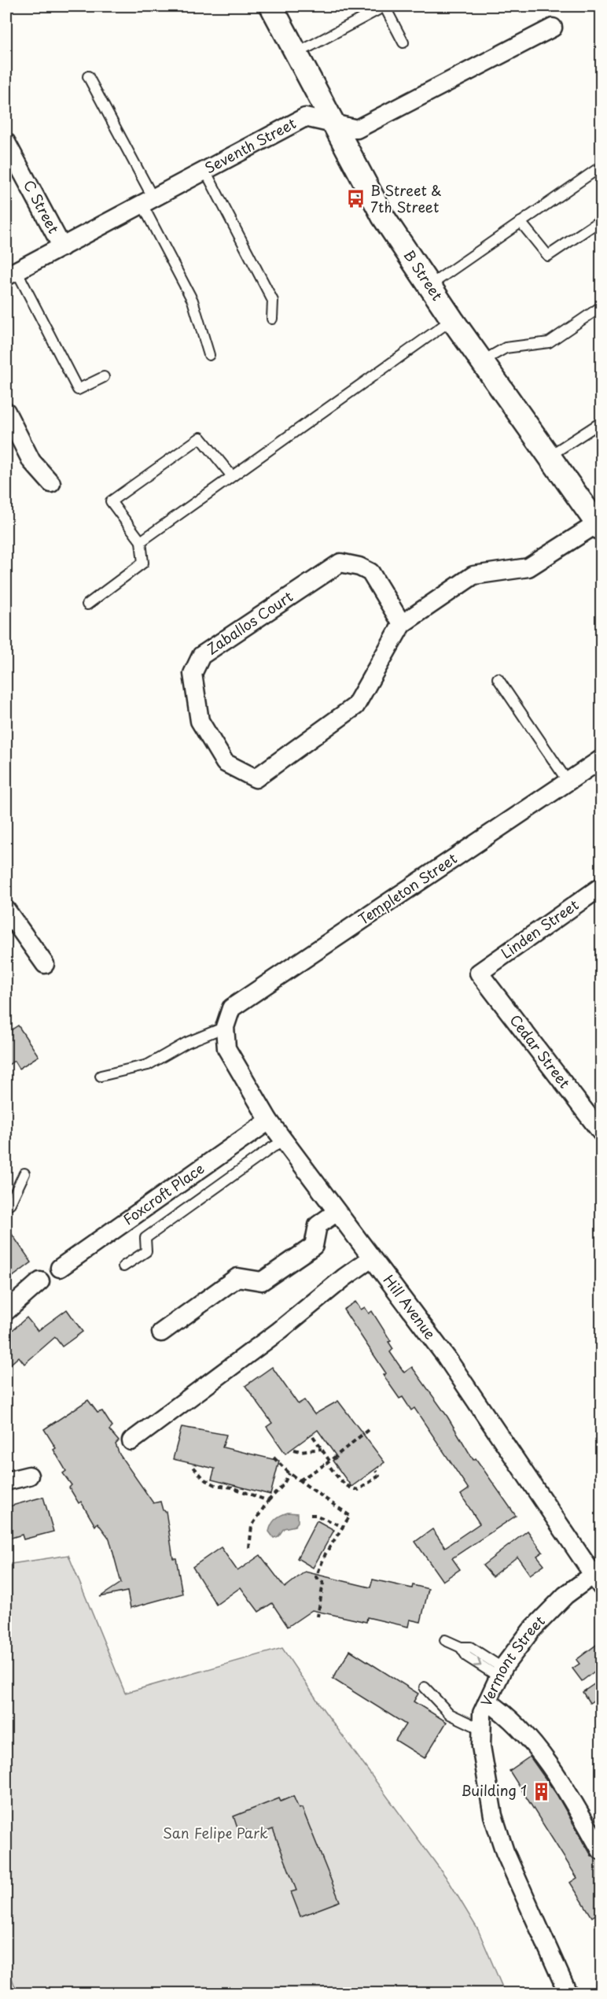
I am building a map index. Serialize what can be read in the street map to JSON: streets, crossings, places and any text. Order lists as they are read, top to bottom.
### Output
{
  "streets": {
    "street": [
      "Seventh Street",
      "C Street",
      "B Street",
      "Zaballos Court",
      "Templeton Street",
      "Linden Street",
      "Cedar Street",
      "Foxcroft Place",
      "Hill Avenue",
      "Vermont Street"
    ]
  },
  "crossings": [
    ["Seventh Street", "C Street"],
    ["Seventh Street", "B Street"],
    ["B Street", "Zaballos Court"],
    ["Templeton Street", "Hill Avenue"],
    ["Linden Street", "Cedar Street"],
    ["Foxcroft Place", "Hill Avenue"],
    ["Hill Avenue", "Vermont Street"]
  ],
  "parks": ["San Felipe Park"],
  "places": {
    "bus stop": ["B Street & 7th Street"],
    "building": ["Building 1"]
  }
}
